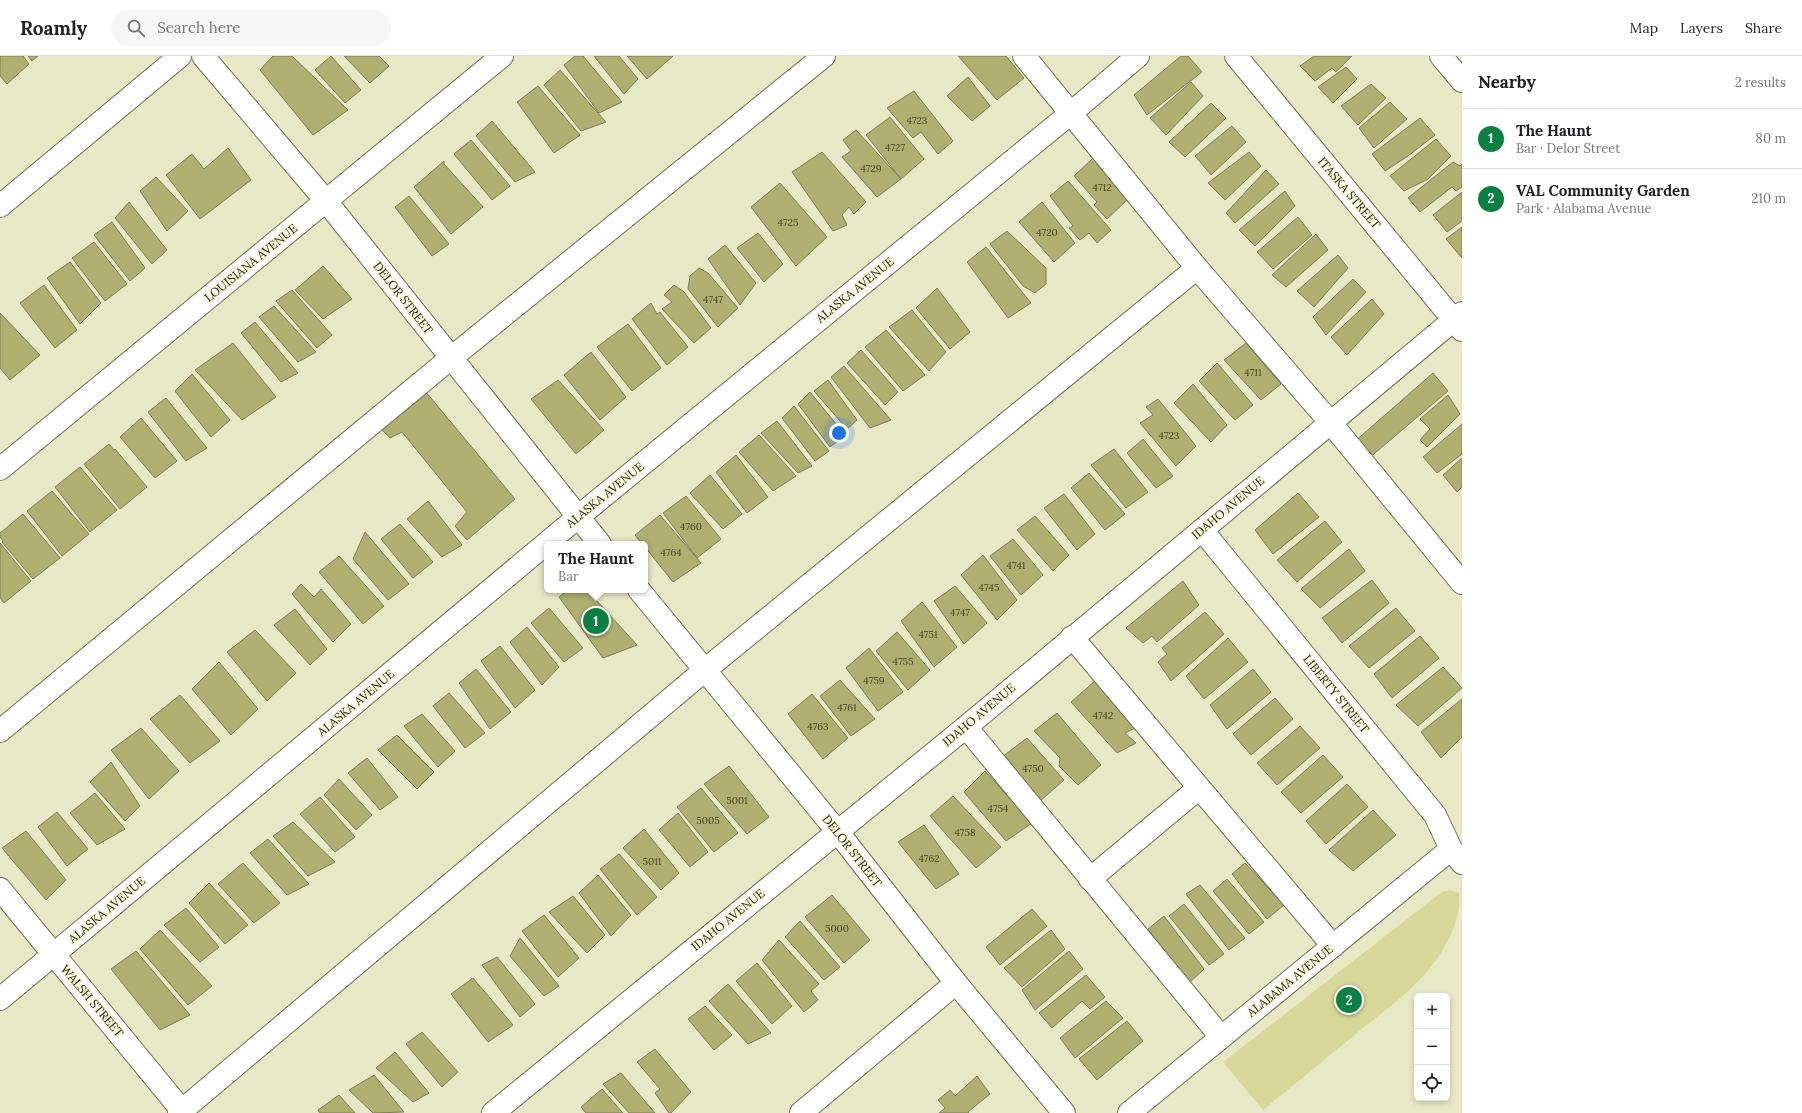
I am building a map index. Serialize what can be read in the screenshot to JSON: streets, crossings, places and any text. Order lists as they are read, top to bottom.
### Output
{
  "streets": {
    "street": [
      "ITASKA STREET",
      "LOUISIANA AVENUE",
      "ALASKA AVENUE",
      "DELOR STREET",
      "IDAHO AVENUE",
      "LIBERTY STREET",
      "ALABAMA AVENUE",
      "WALSH STREET"
    ]
  },
  "crossings": [
    ["ITASKA STREET", "IDAHO AVENUE"],
    ["LOUISIANA AVENUE", "DELOR STREET"],
    ["ALASKA AVENUE", "DELOR STREET"],
    ["ALASKA AVENUE", "WALSH STREET"],
    ["DELOR STREET", "IDAHO AVENUE"],
    ["IDAHO AVENUE", "LIBERTY STREET"],
    ["LIBERTY STREET", "ALABAMA AVENUE"]
  ],
  "house_numbers": [
    "4723",
    "4727",
    "4729",
    "4712",
    "4725",
    "4720",
    "4747",
    "4711",
    "4723",
    "4760",
    "4764",
    "4741",
    "4745",
    "4747",
    "4751",
    "4755",
    "4759",
    "4761",
    "4742",
    "4763",
    "4750",
    "5001",
    "4754",
    "5005",
    "4758",
    "4762",
    "5011",
    "5000"
  ],
  "page": {
    "header": "Roamly",
    "search": "Search here",
    "nav": ["Map", "Layers", "Share"],
    "heading": ["Nearby", "2 results"],
    "list": [
      {
        "mark": "1",
        "name": "The Haunt",
        "note": "Bar · Delor Street",
        "value": "80 m"
      },
      {
        "mark": "2",
        "name": "VAL Community Garden",
        "note": "Park · Alabama Avenue",
        "value": "210 m"
      }
    ],
    "popup": ["The Haunt", "Bar"],
    "pins": ["1", "2"],
    "map_buttons": ["+", "−"]
  }
}
